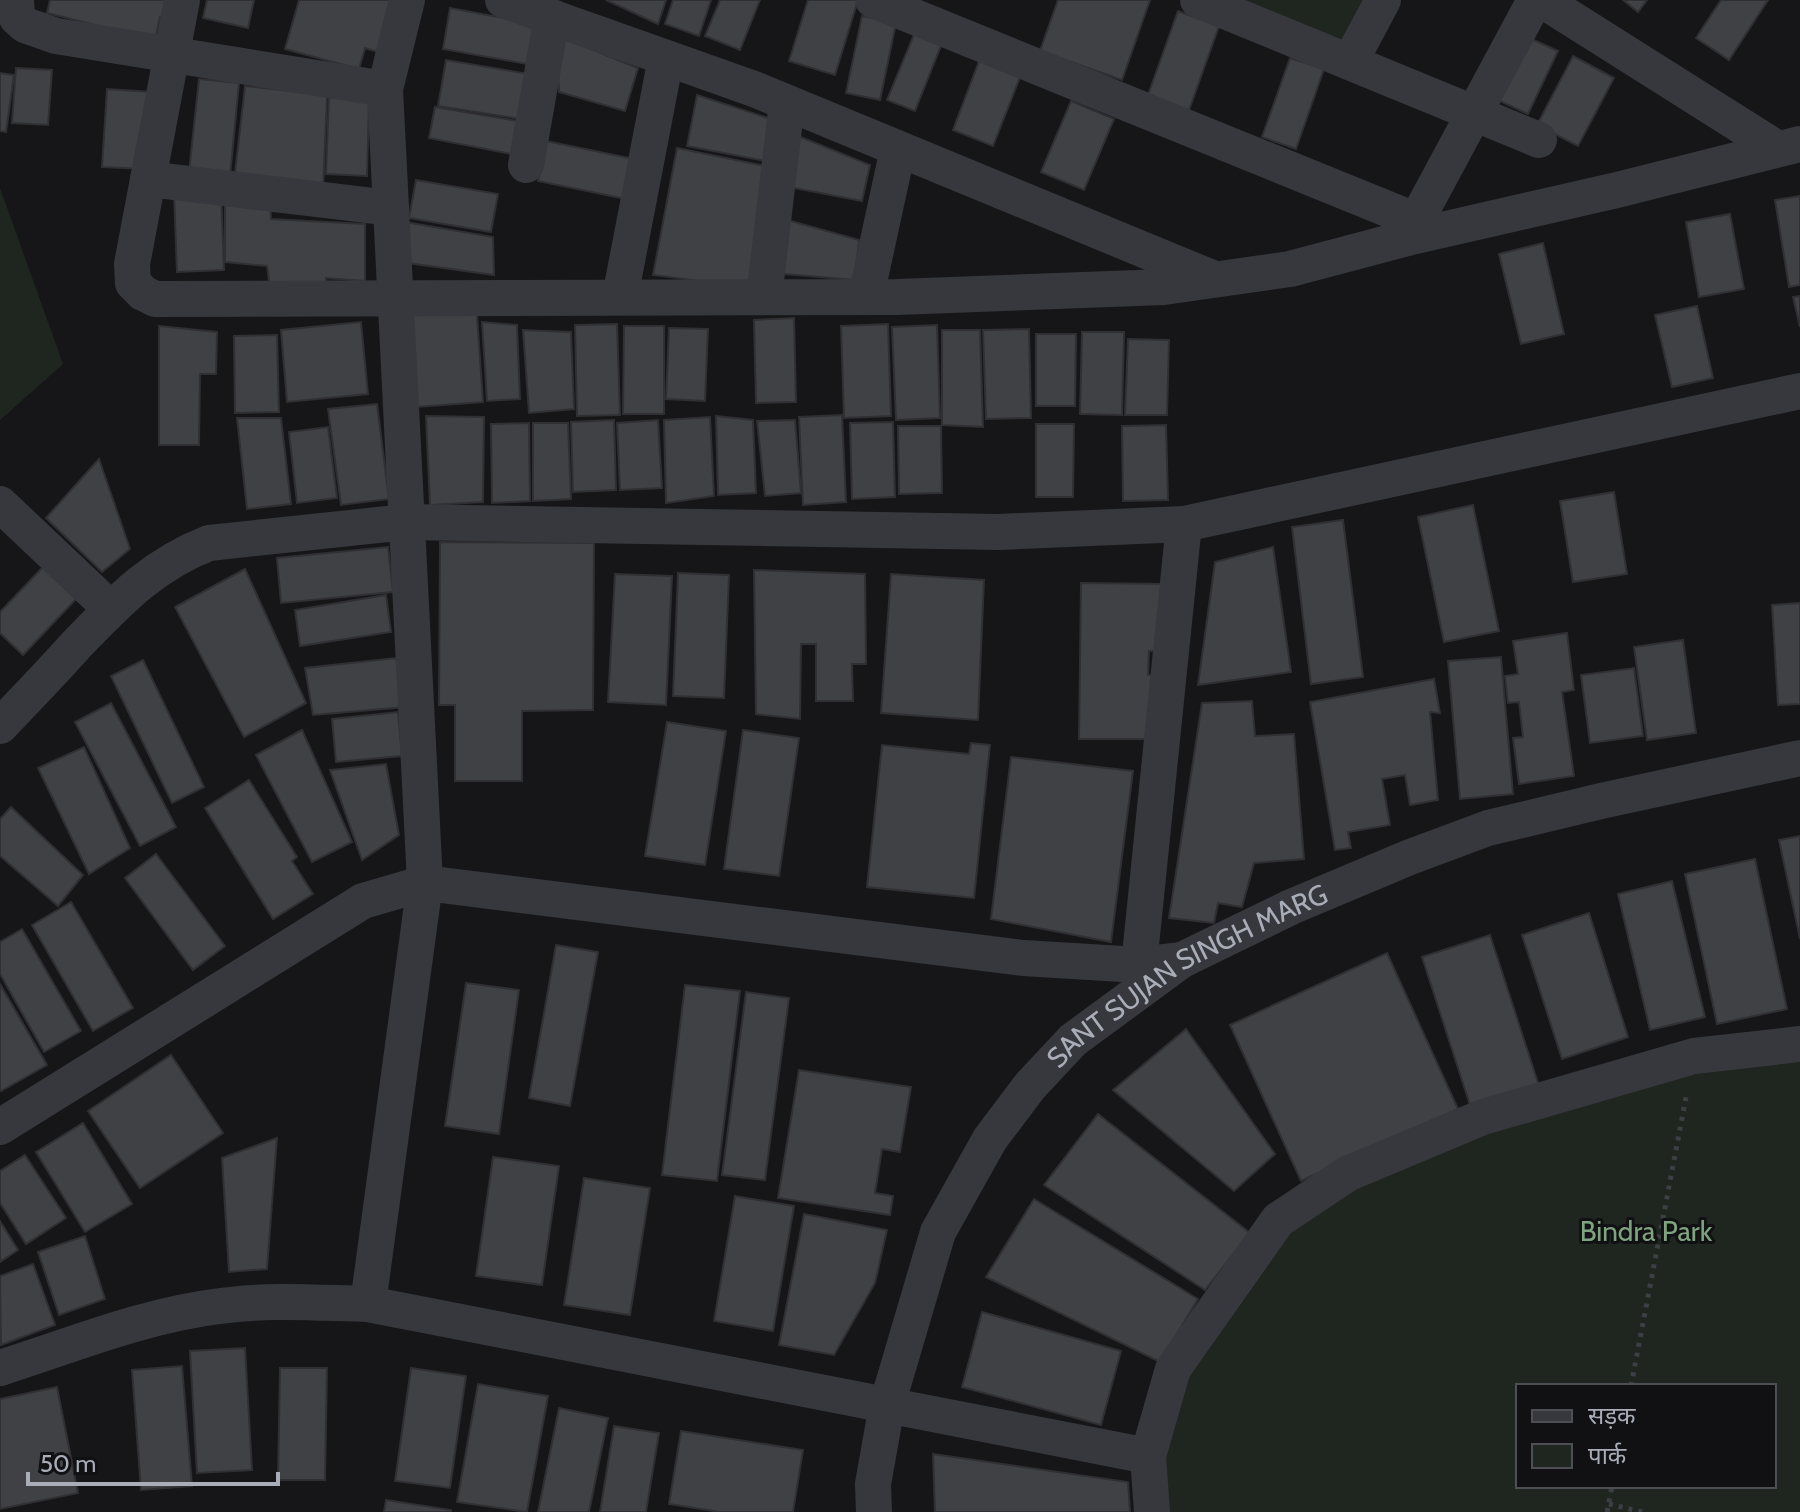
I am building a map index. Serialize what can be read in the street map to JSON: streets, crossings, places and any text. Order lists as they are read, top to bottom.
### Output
{
  "streets": {
    "street": ["SANT SUJAN SINGH MARG"]
  },
  "parks": ["Bindra Park"],
  "legend": ["सड़क", "पार्क"],
  "scale_bar": "50 m"
}
